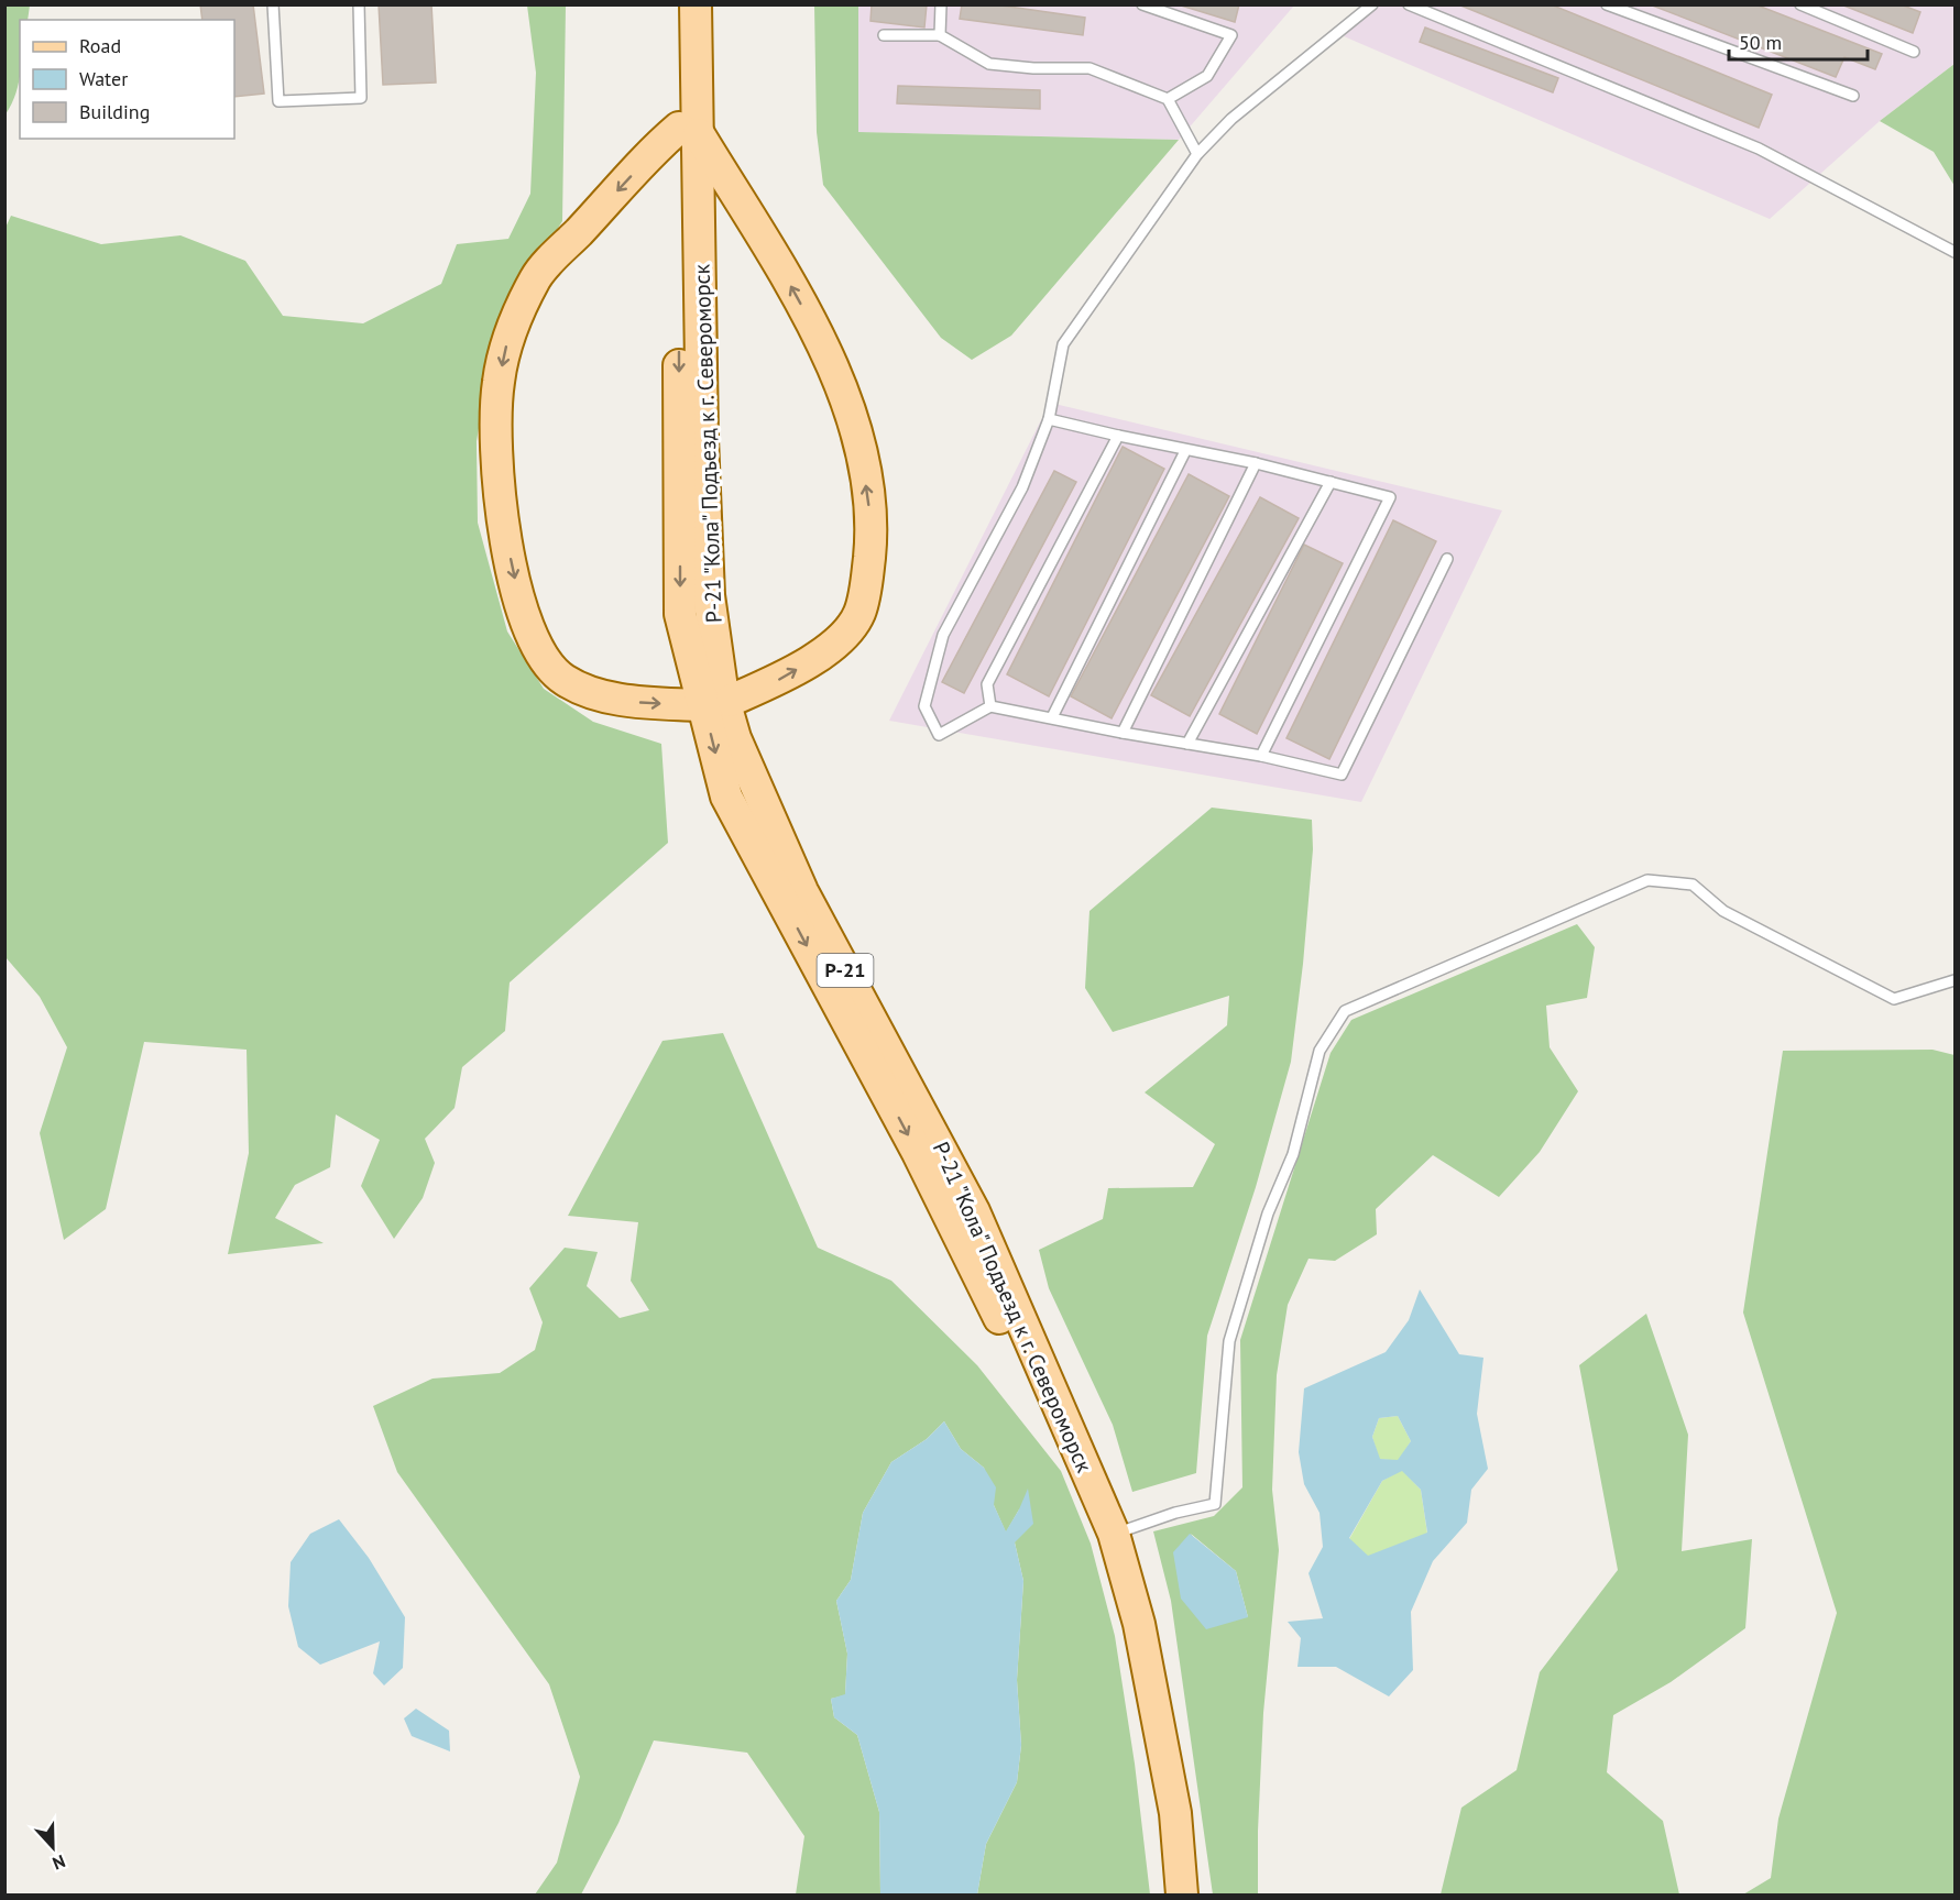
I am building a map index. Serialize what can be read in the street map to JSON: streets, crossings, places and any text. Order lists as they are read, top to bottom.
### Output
{
  "streets": {
    "main road": ["Р-21 \"Кола\" Подъезд к г. Североморск", "Р-21"]
  },
  "legend": ["Road", "Water", "Building"],
  "scale_bar": "50 m",
  "north": "bottom"
}
